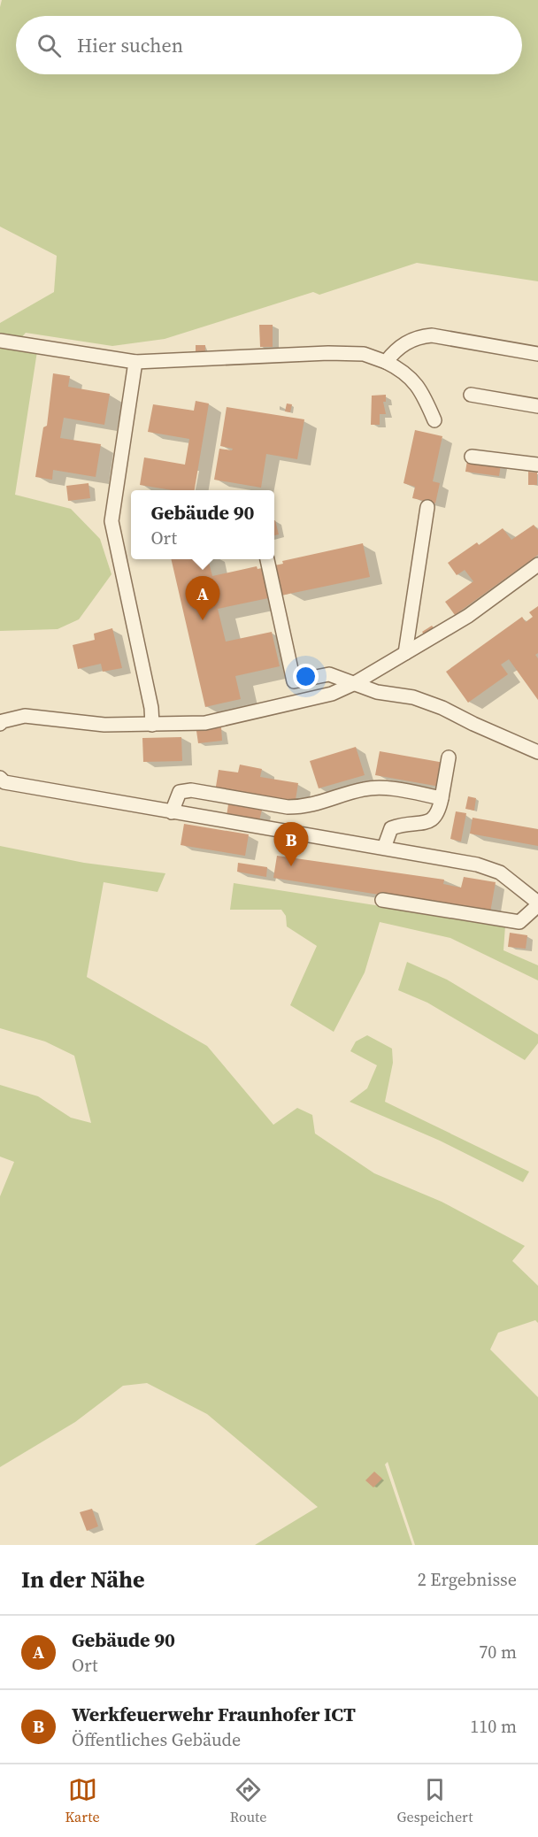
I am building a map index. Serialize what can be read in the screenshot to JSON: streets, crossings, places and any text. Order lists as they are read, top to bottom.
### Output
{
  "page": {
    "search": "Hier suchen",
    "popup": ["Gebäude 90", "Ort"],
    "pins": ["A", "B"],
    "heading": ["In der Nähe", "2 Ergebnisse"],
    "list": [
      {
        "mark": "A",
        "name": "Gebäude 90",
        "note": "Ort",
        "value": "70 m"
      },
      {
        "mark": "B",
        "name": "Werkfeuerwehr Fraunhofer ICT",
        "note": "Öffentliches Gebäude",
        "value": "110 m"
      }
    ],
    "nav": ["Karte", "Route", "Gespeichert"]
  }
}
